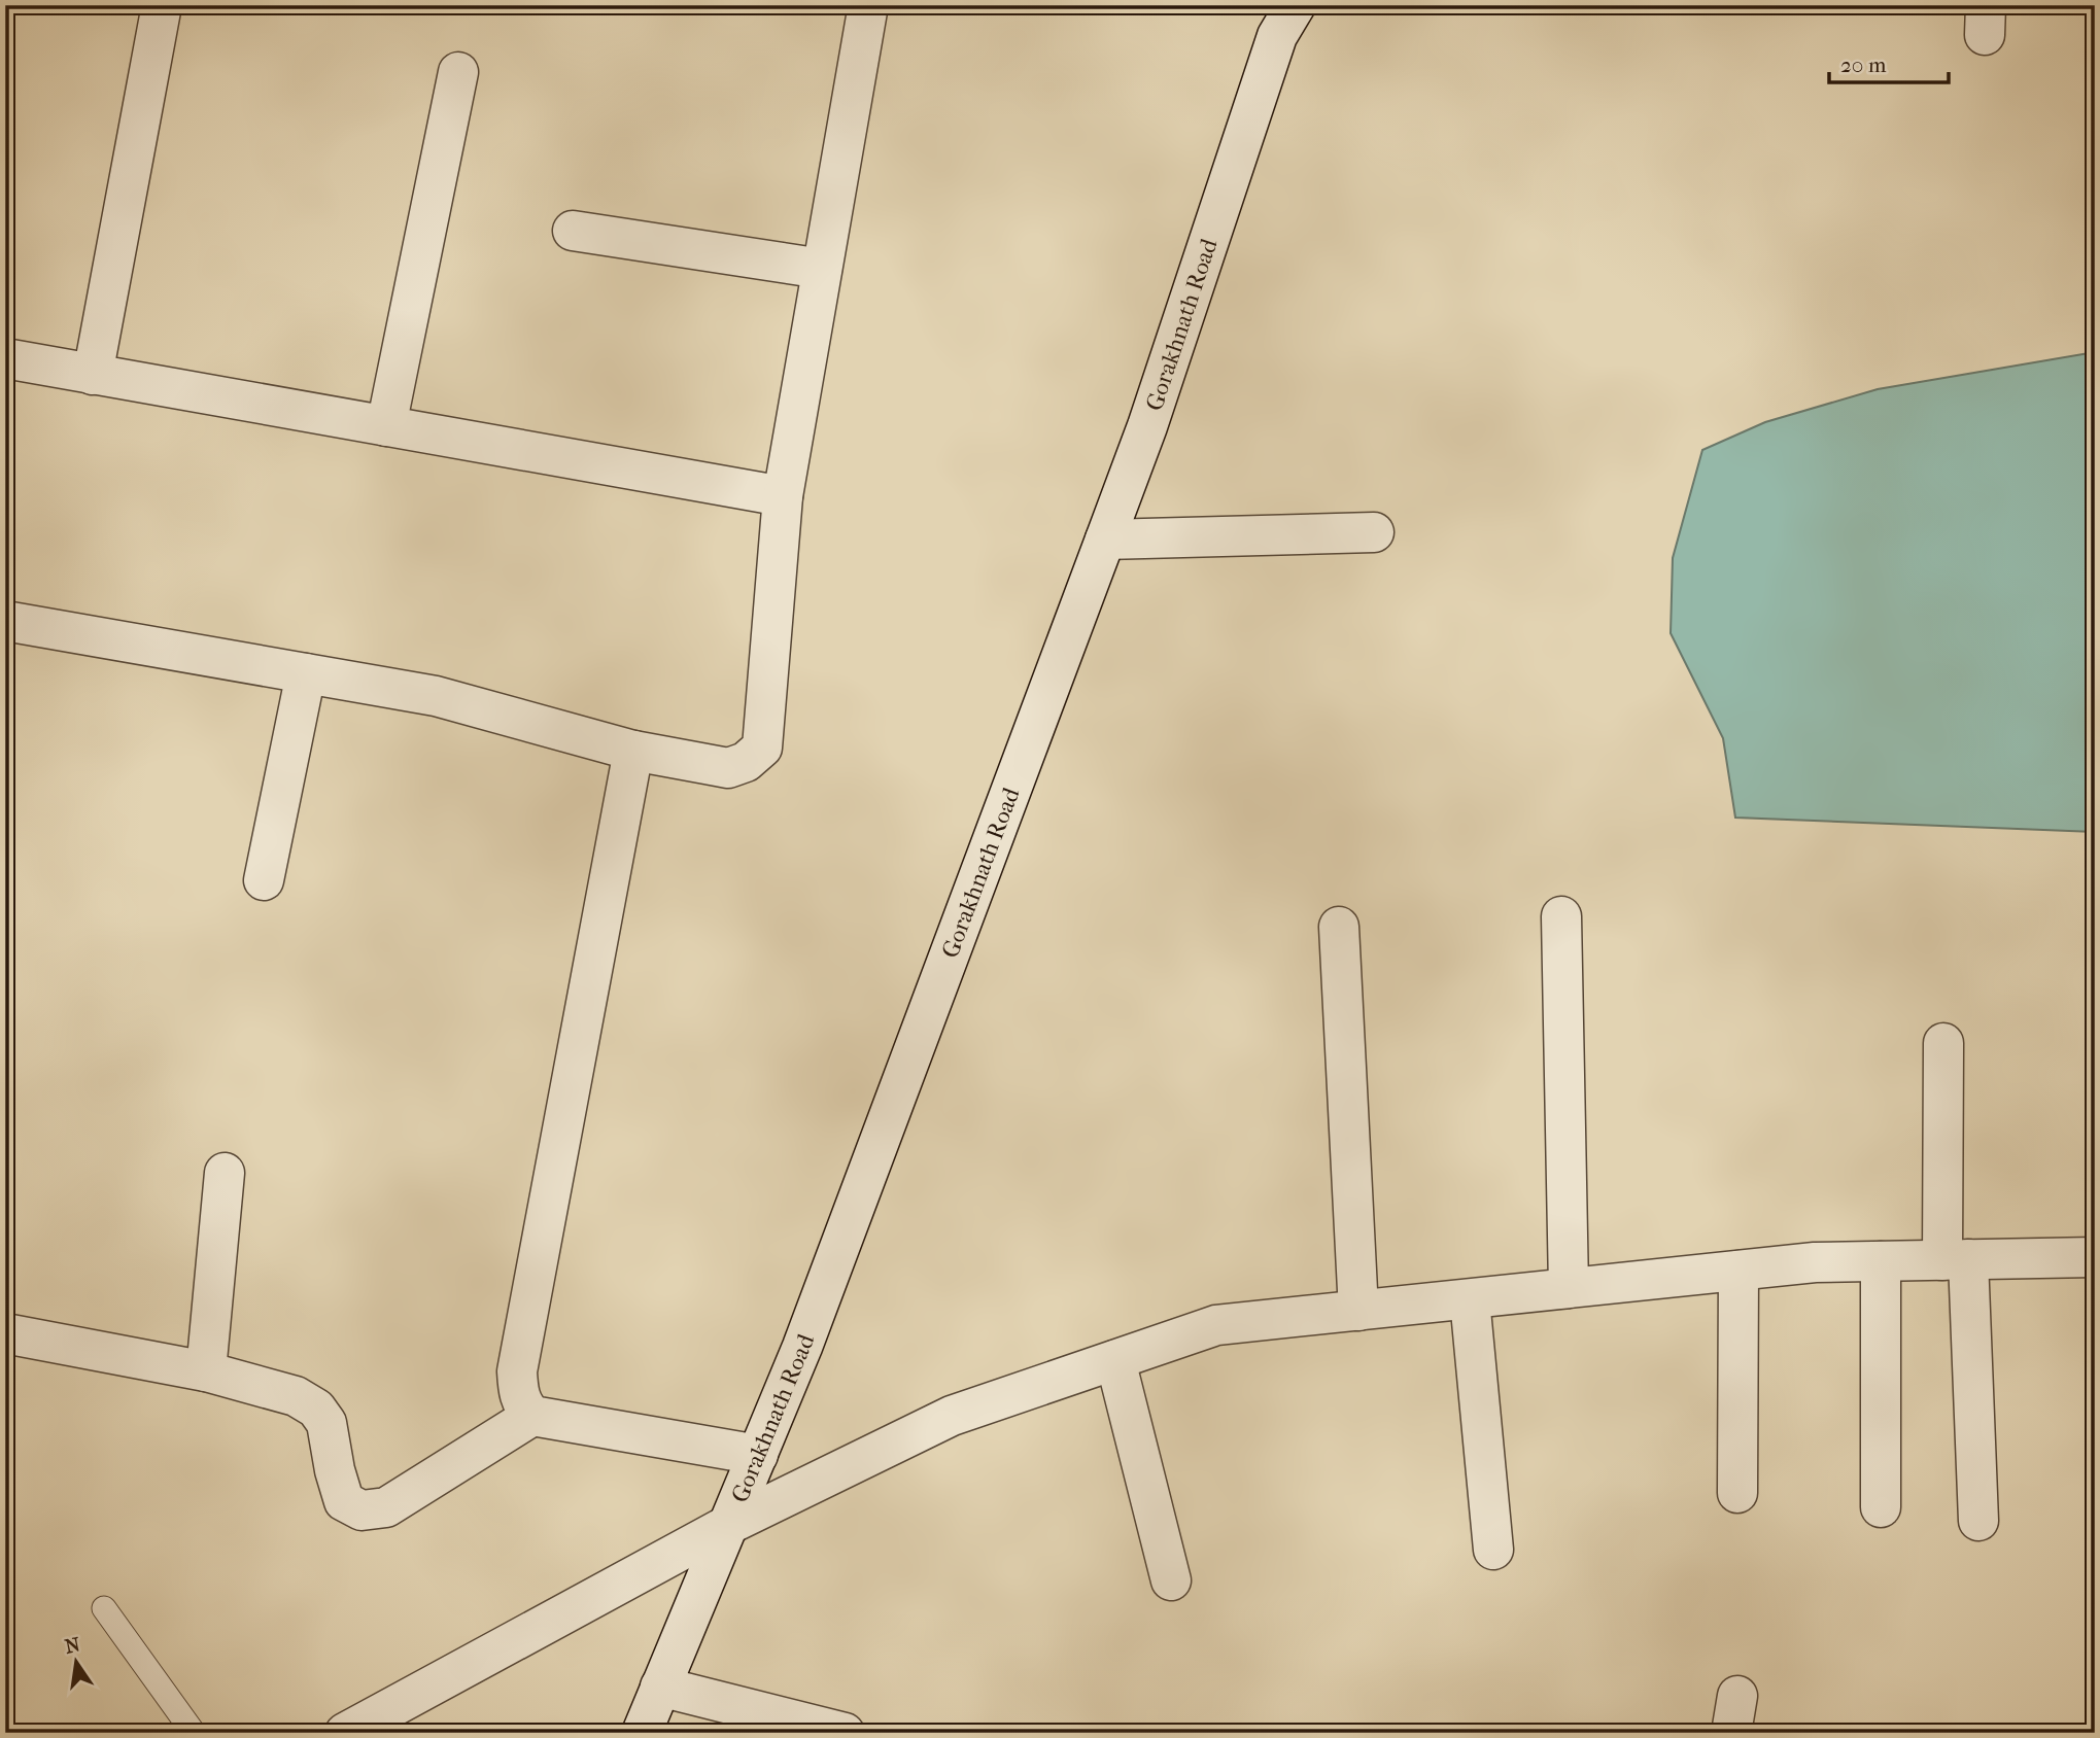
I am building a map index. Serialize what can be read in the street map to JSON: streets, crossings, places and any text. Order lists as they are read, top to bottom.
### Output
{
  "streets": {
    "street": ["Gorakhnath Road"]
  },
  "scale_bar": "20 m",
  "north": "top"
}
